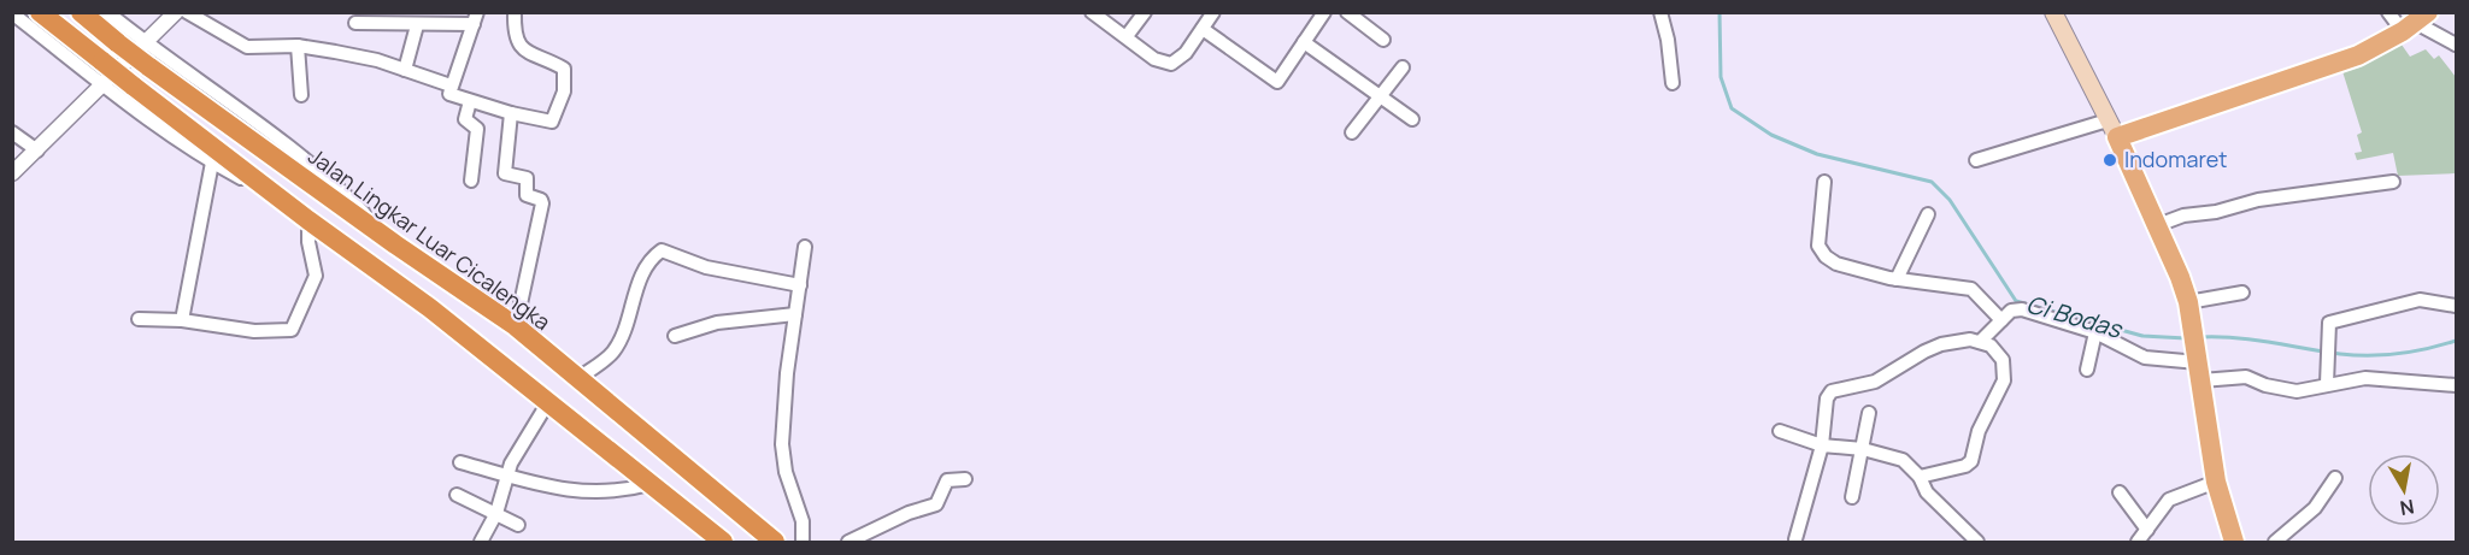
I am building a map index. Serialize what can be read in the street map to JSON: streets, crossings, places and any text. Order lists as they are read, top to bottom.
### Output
{
  "streets": {
    "highway": ["Jalan Lingkar Luar Cicalengka"]
  },
  "water": ["Ci Bodas"],
  "places": ["Indomaret"],
  "north": "bottom"
}
